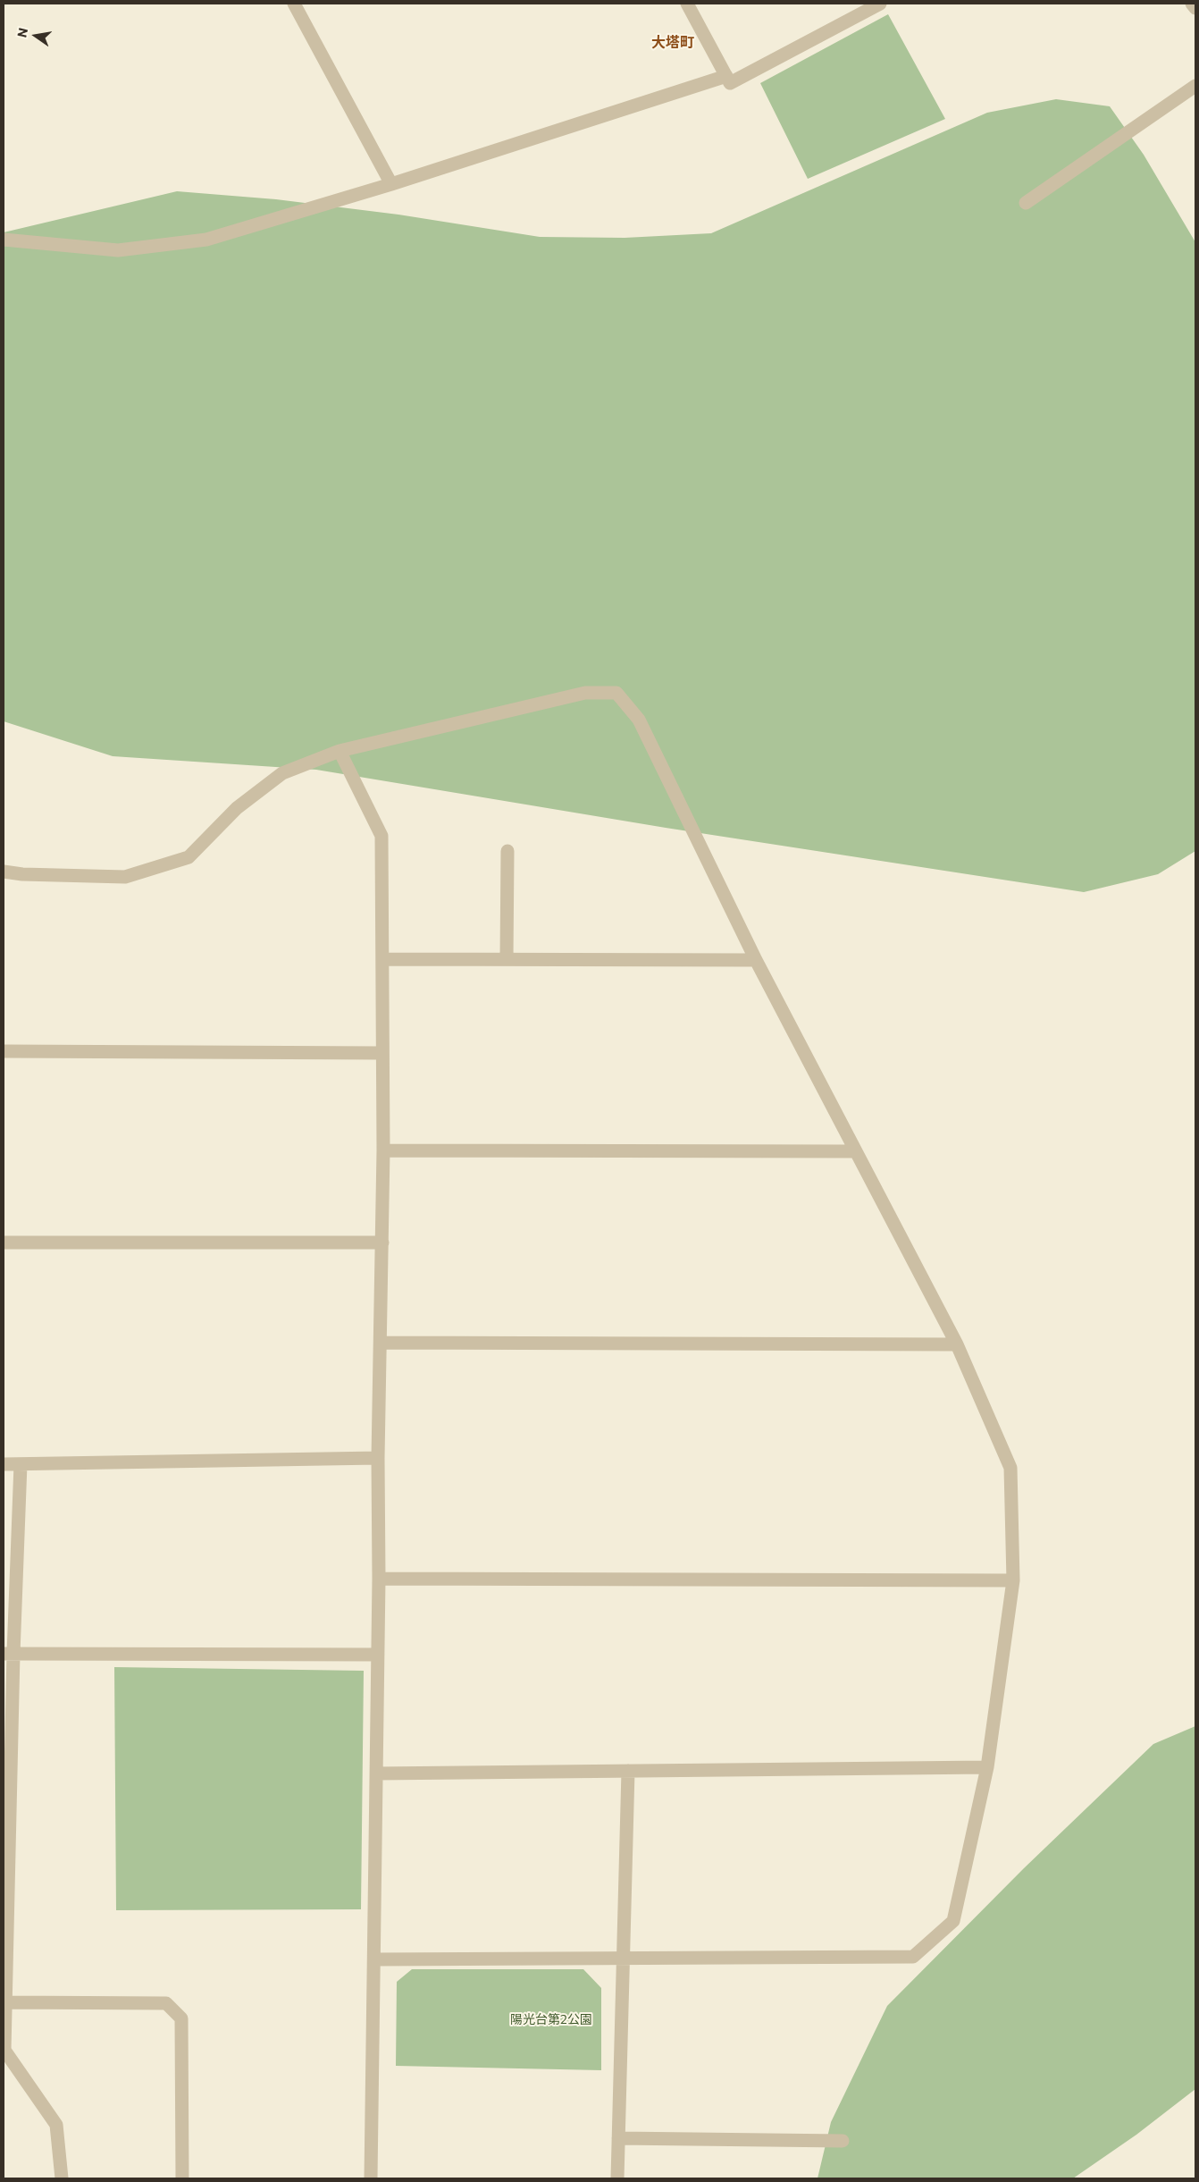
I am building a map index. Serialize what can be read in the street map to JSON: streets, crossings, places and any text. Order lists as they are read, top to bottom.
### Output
{
  "districts": ["大塔町"],
  "parks": ["陽光台第2公園"],
  "north": "left"
}
